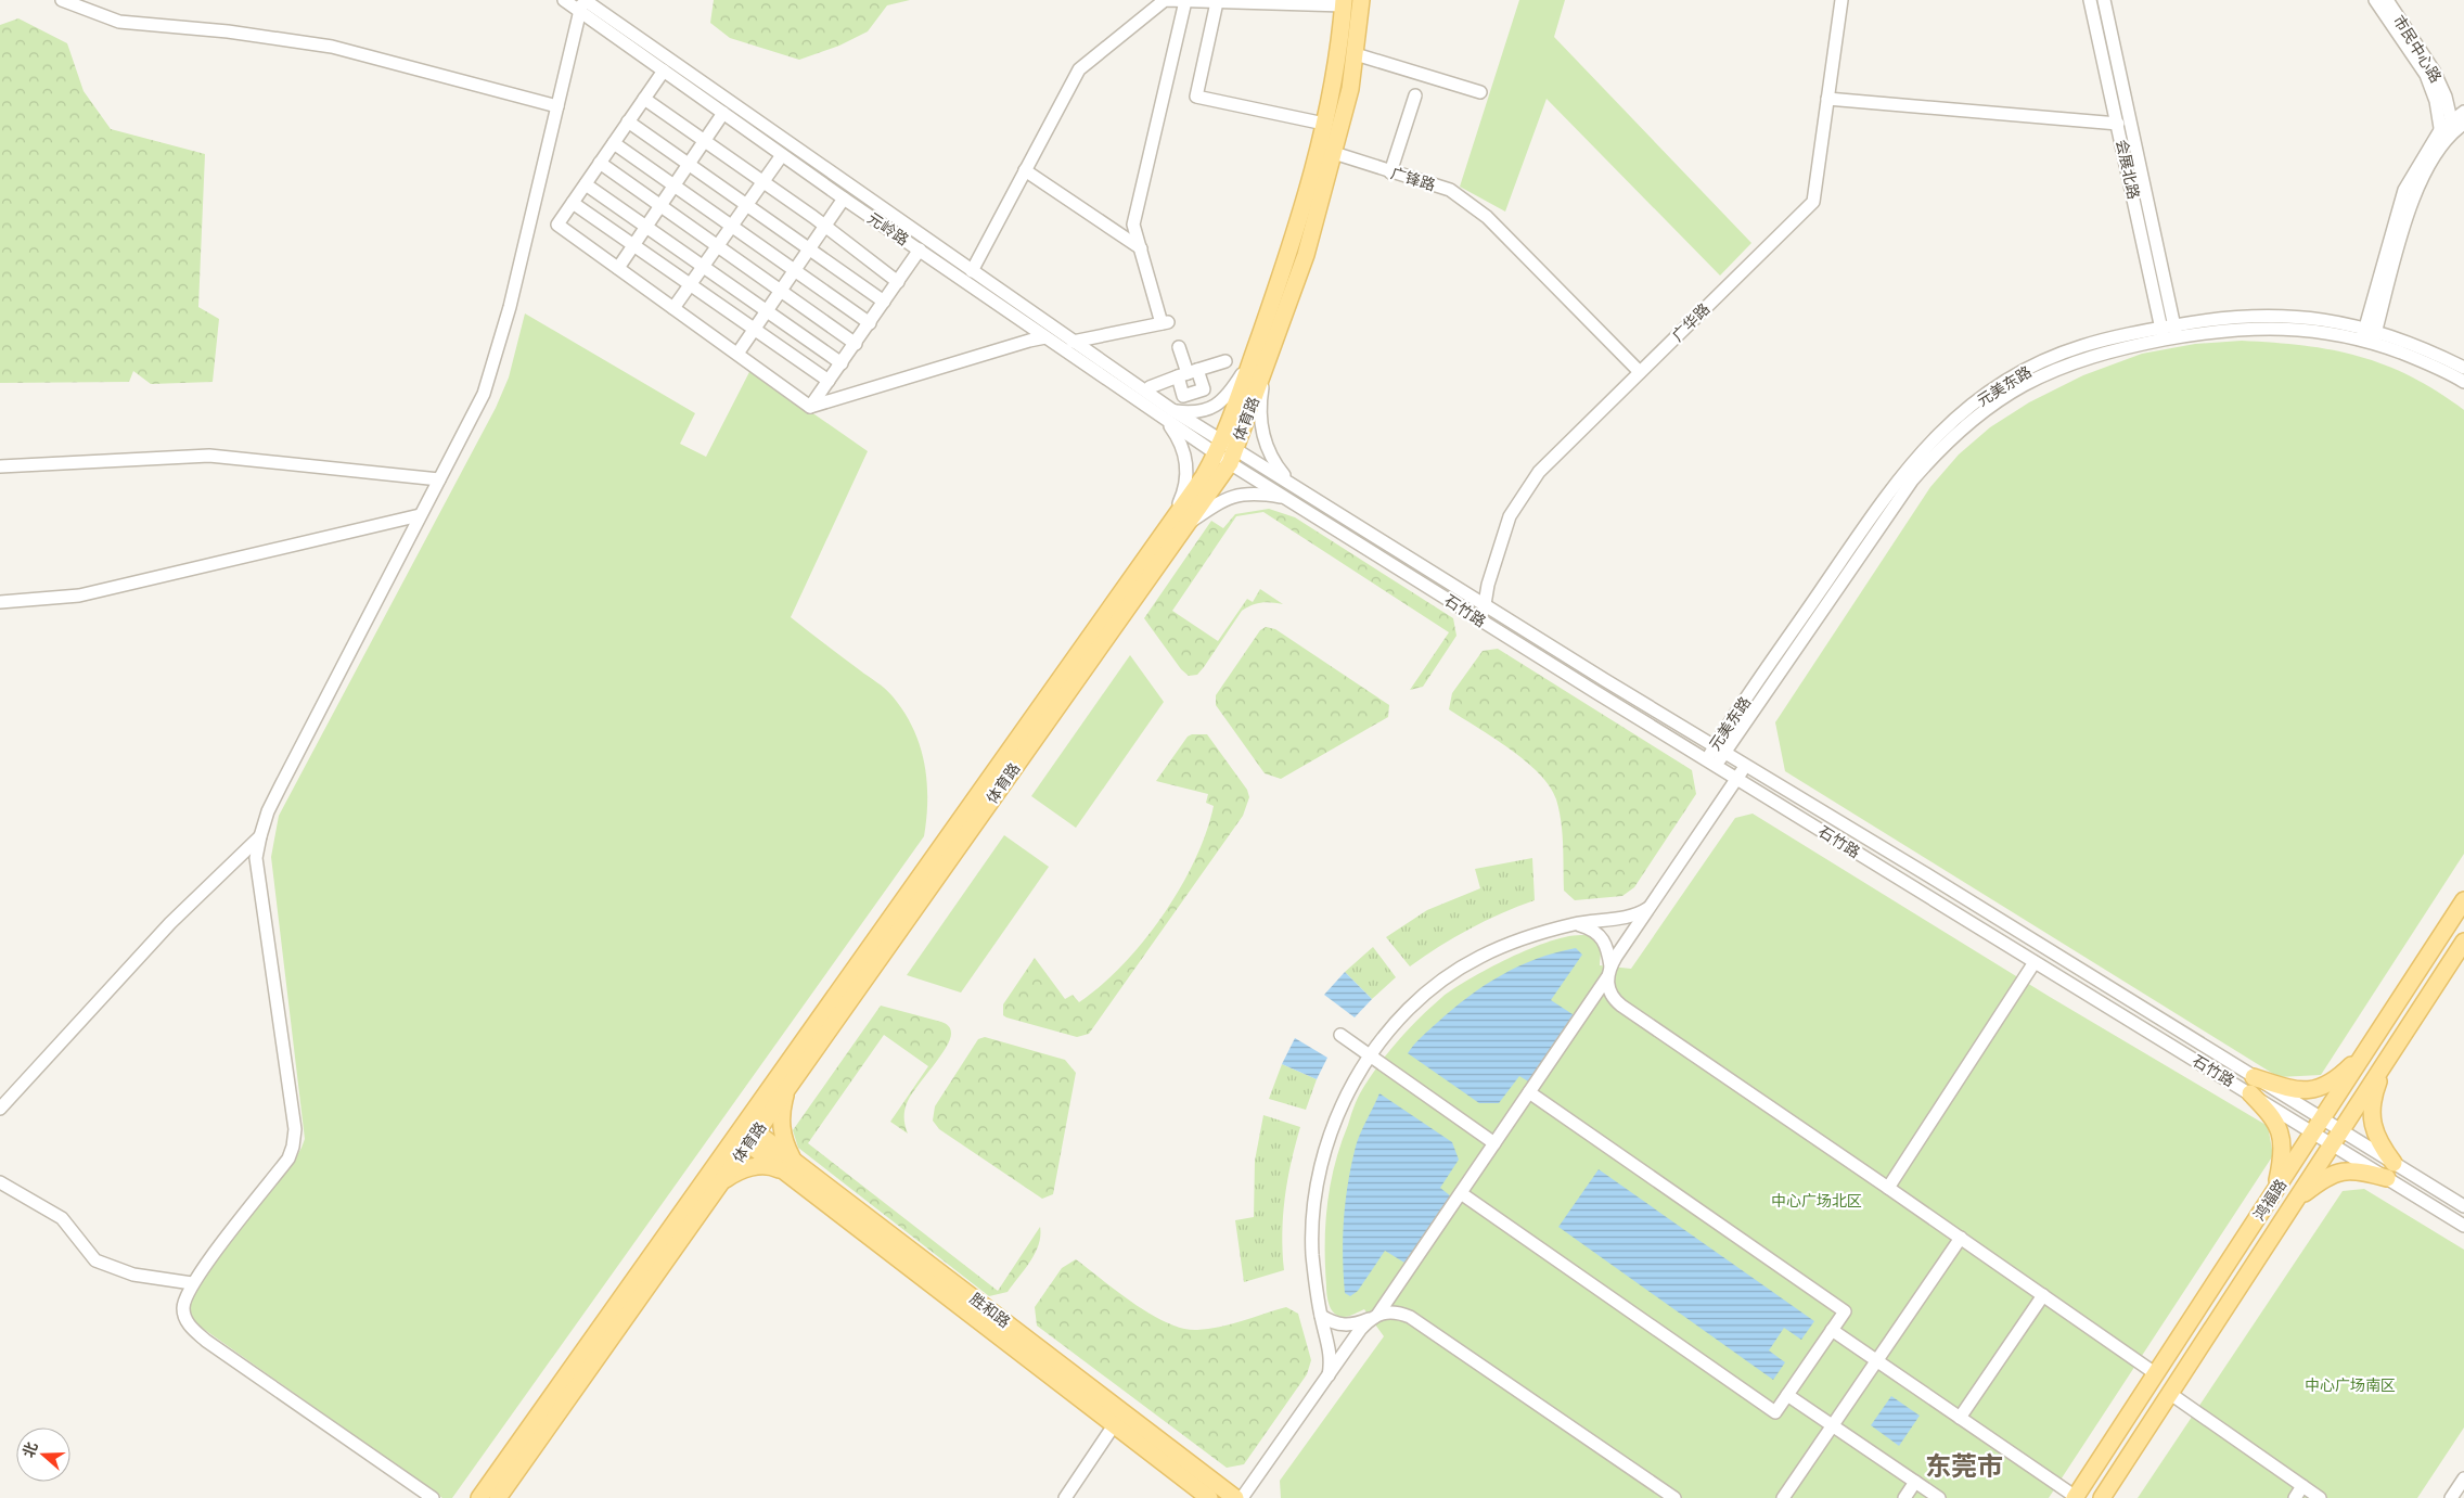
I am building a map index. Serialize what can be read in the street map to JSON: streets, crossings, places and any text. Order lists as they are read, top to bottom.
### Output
{
  "streets": {
    "main road": ["体育路", "鸿福路", "胜和路"],
    "street": [
      "市民中心路",
      "会展北路",
      "广锋路",
      "元岭路",
      "广华路",
      "元美东路",
      "石竹路"
    ]
  },
  "crossings": [
    ["会展北路", "元美东路"],
    ["广锋路", "广华路"],
    ["广锋路", "体育路"],
    ["元岭路", "体育路"],
    ["元岭路", "石竹路"],
    ["广华路", "石竹路"],
    ["元美东路", "石竹路"],
    ["体育路", "石竹路"],
    ["体育路", "胜和路"],
    ["石竹路", "鸿福路"]
  ],
  "districts": ["东莞市"],
  "parks": ["中心广场北区", "中心广场南区"],
  "north": "left"
}
